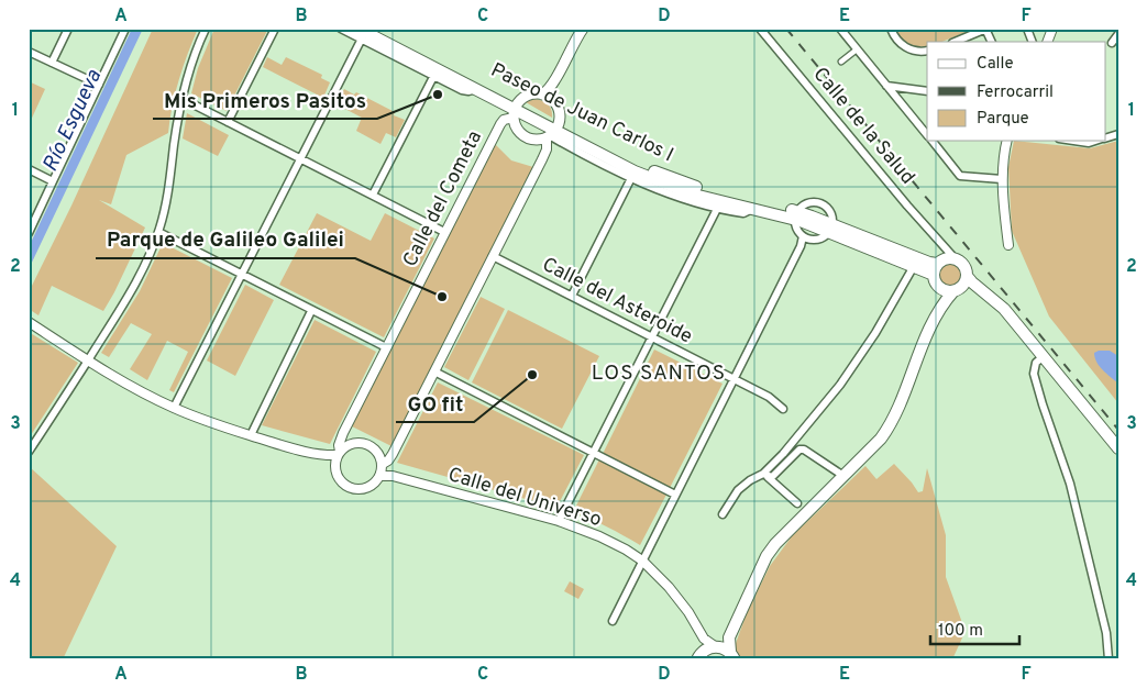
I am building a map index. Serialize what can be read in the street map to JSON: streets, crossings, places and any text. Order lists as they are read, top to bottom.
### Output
{
  "streets": {
    "main road": ["Paseo de Juan Carlos I"],
    "street": [
      "Calle de la Salud",
      "Calle del Cometa",
      "Calle del Asteroide",
      "Calle del Universo"
    ]
  },
  "crossings": [
    ["Paseo de Juan Carlos I", "Calle de la Salud"],
    ["Paseo de Juan Carlos I", "Calle del Cometa"],
    ["Calle del Cometa", "Calle del Universo"]
  ],
  "districts": ["LOS SANTOS"],
  "water": ["Río Esgueva"],
  "places": ["Mis Primeros Pasitos", "Parque de Galileo Galilei", "GO fit"],
  "legend": ["Calle", "Ferrocarril", "Parque"],
  "scale_bar": "100 m",
  "grid": {
    "columns": [
      "A",
      "B",
      "C",
      "D",
      "E",
      "F"
    ],
    "rows": [
      "1",
      "2",
      "3",
      "4"
    ]
  }
}
